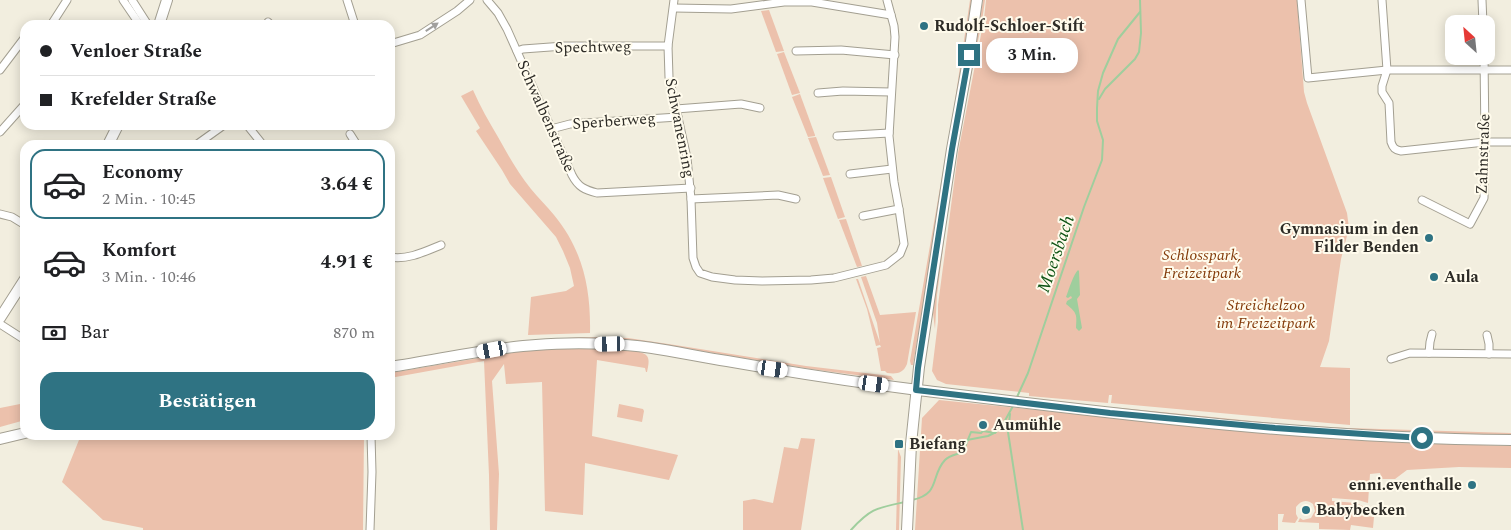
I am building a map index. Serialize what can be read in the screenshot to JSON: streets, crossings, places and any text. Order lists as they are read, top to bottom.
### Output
{
  "streets": {
    "street": [
      "Spechtweg",
      "Schwalbenstraße",
      "Sperberweg",
      "Schwanenring",
      "Zahnstraße"
    ]
  },
  "crossings": [
    ["Spechtweg", "Schwalbenstraße"],
    ["Spechtweg", "Schwanenring"],
    ["Schwalbenstraße", "Sperberweg"],
    ["Schwalbenstraße", "Schwanenring"],
    ["Sperberweg", "Schwanenring"]
  ],
  "water": ["Moersbach"],
  "parks": ["Schlosspark, Freizeitpark", "Streichelzoo im Freizeitpark"],
  "places": {
    "other": [
      "Rudolf-Schloer-Stift",
      "Gymnasium in den Filder Benden",
      "Aula",
      "Aumühle",
      "enni.eventhalle",
      "Babybecken"
    ],
    "transit": ["Biefang"]
  },
  "north": "top left",
  "page": {
    "banner": ["Venloer Straße", "Krefelder Straße"],
    "bubble": "3 Min.",
    "list": [
      {
        "name": "Economy",
        "note": "2 Min. · 10:45",
        "value": "3.64 €"
      },
      {
        "name": "Komfort",
        "note": "3 Min. · 10:46",
        "value": "4.91 €"
      }
    ],
    "pay": ["Bar", "870 m"],
    "buttons": "Bestätigen"
  }
}
